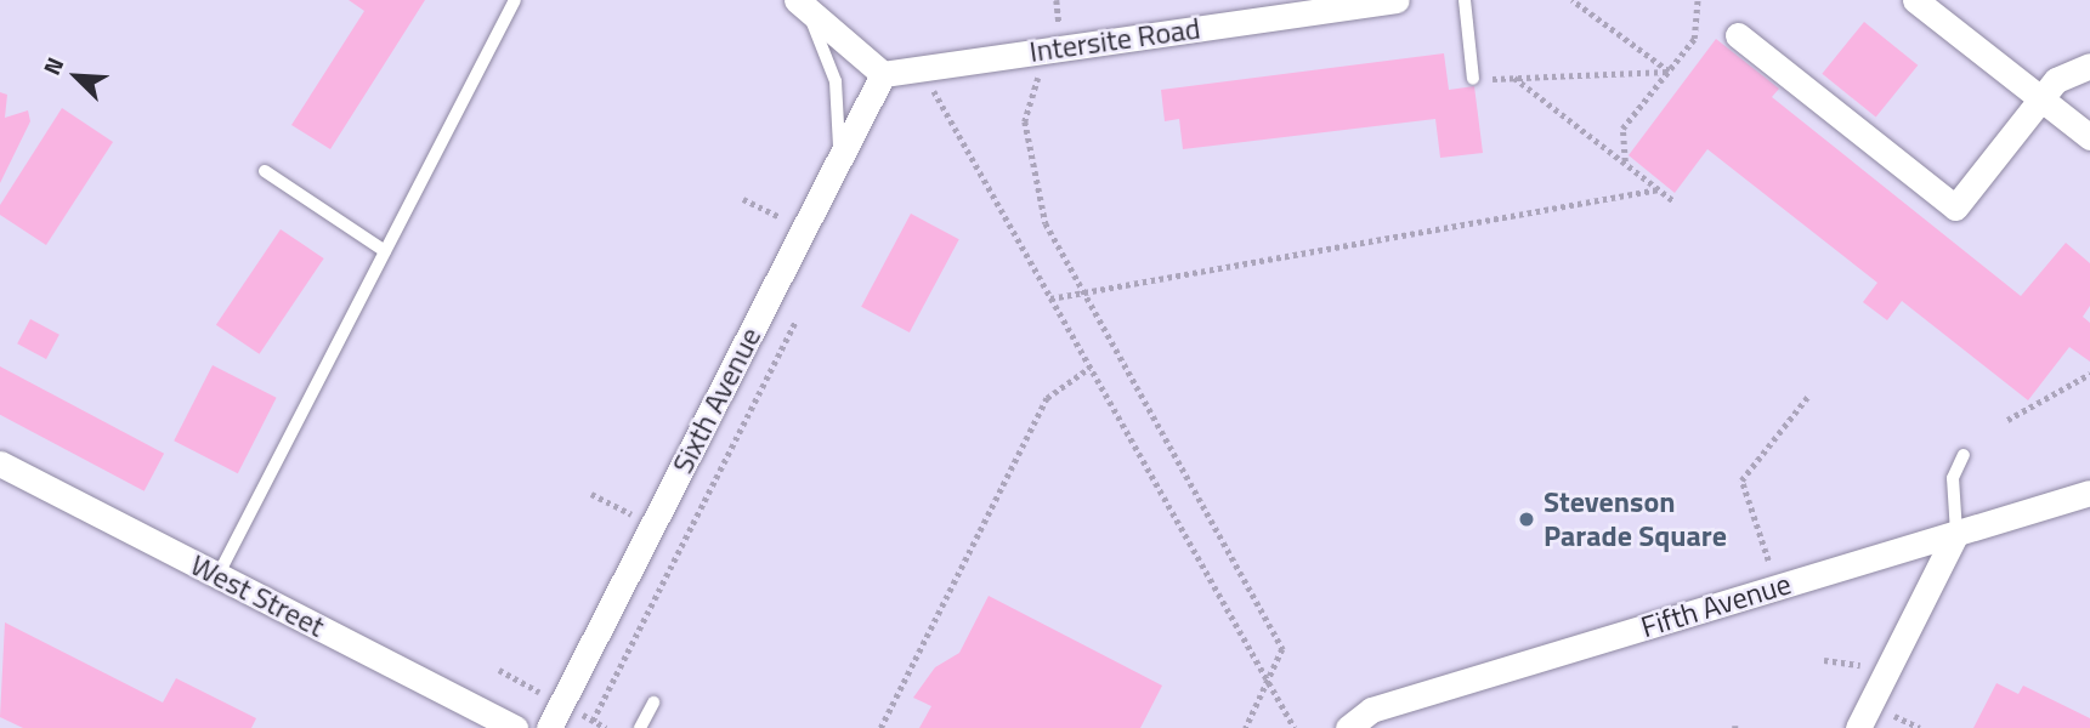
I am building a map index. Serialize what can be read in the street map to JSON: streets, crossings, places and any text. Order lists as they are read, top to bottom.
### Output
{
  "streets": {
    "street": [
      "Intersite Road",
      "Sixth Avenue",
      "West Street",
      "Fifth Avenue"
    ]
  },
  "crossings": [
    ["Intersite Road", "Sixth Avenue"]
  ],
  "places": ["Stevenson Parade Square"],
  "north": "top left"
}
